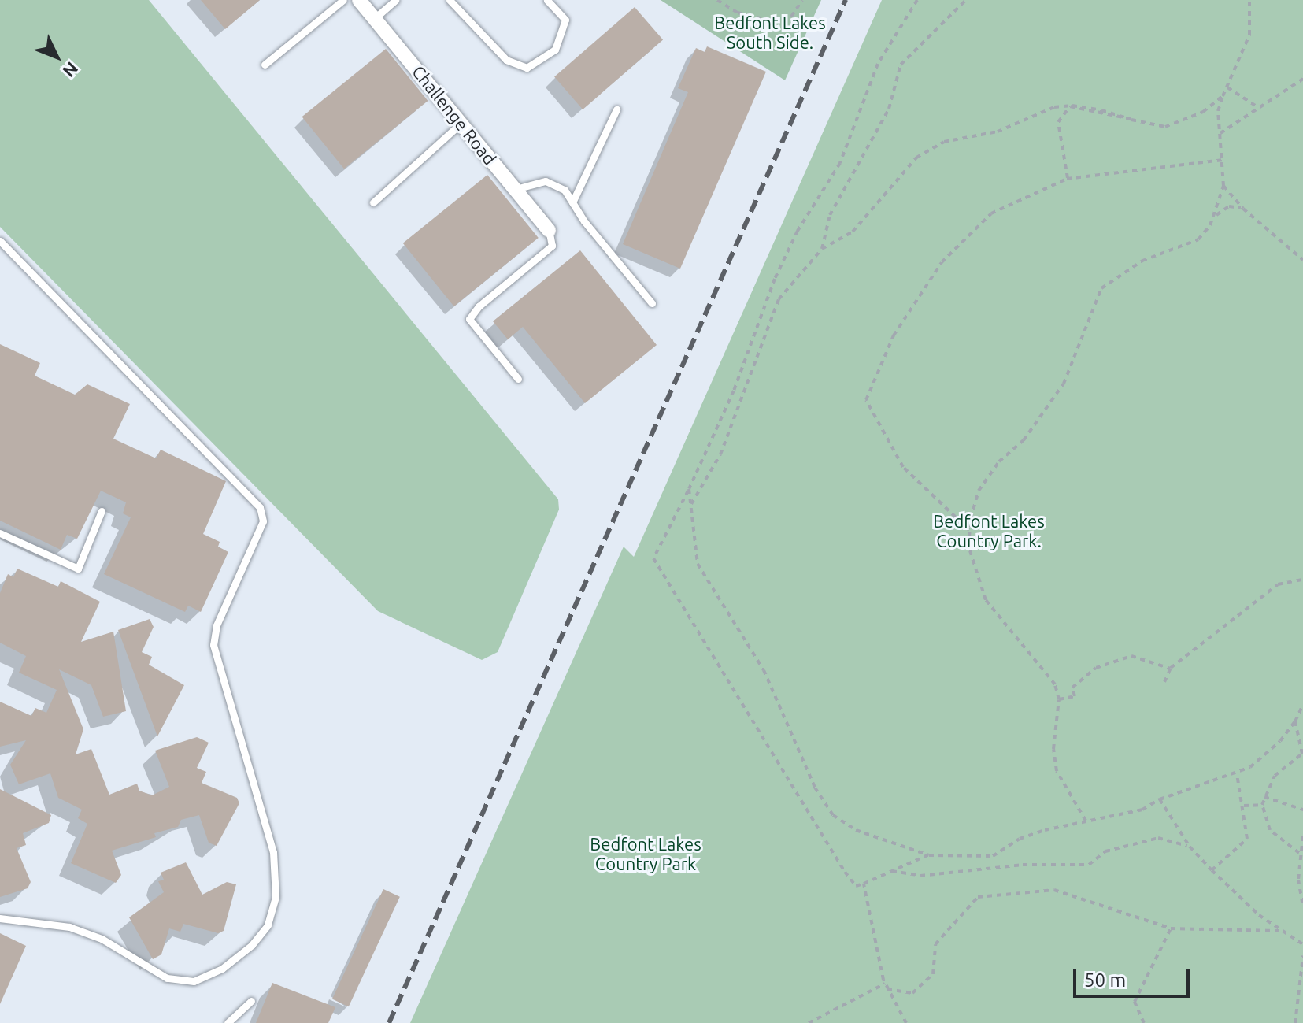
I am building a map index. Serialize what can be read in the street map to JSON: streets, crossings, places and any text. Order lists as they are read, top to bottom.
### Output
{
  "streets": {
    "street": ["Challenge Road"]
  },
  "parks": ["Bedfont Lakes South Side.", "Bedfont Lakes Country Park.", "Bedfont Lakes Country Park"],
  "scale_bar": "50 m",
  "north": "bottom right"
}
